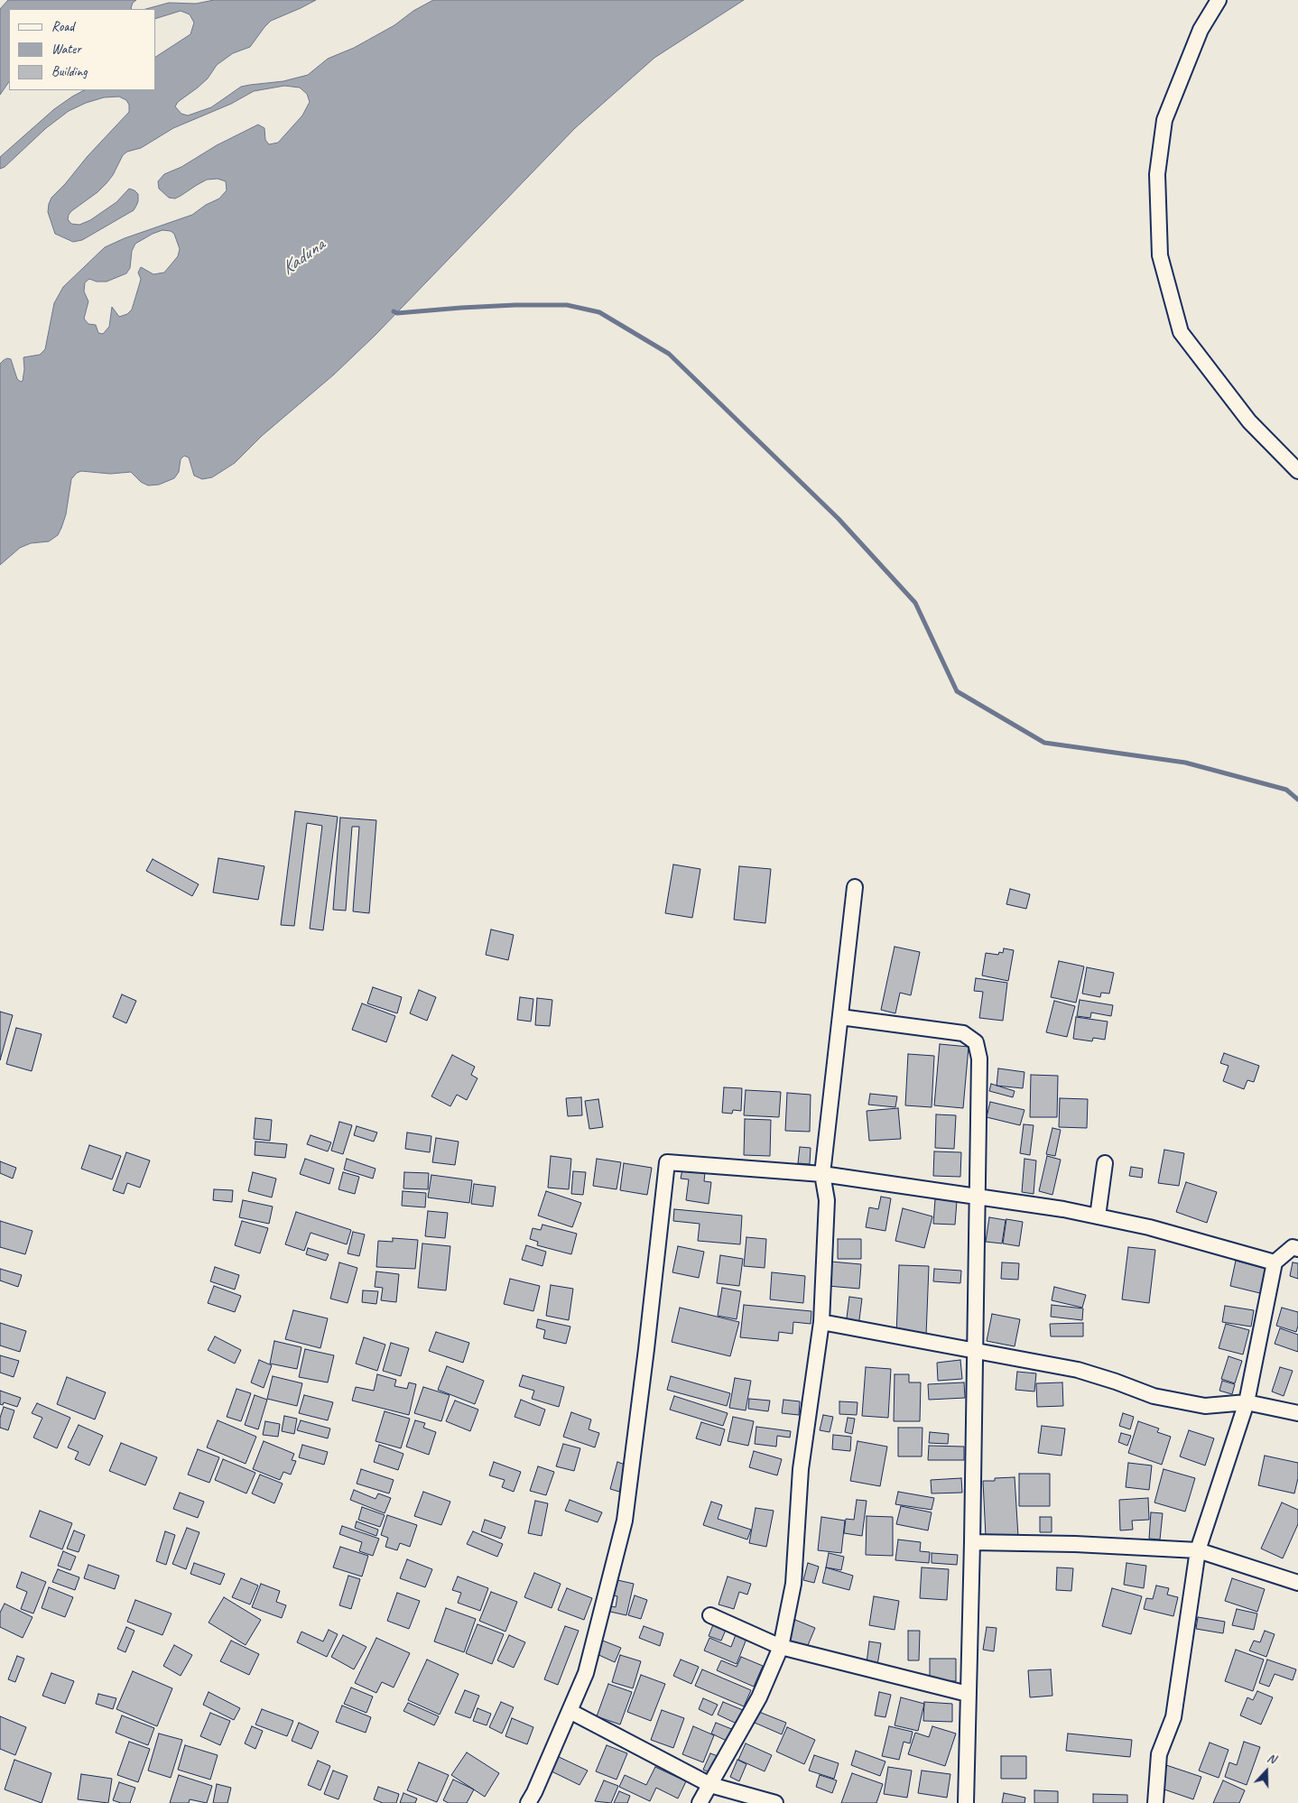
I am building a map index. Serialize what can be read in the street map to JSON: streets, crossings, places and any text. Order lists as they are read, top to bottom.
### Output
{
  "water": ["Kaduna"],
  "legend": ["Road", "Water", "Building"],
  "north": "top"
}
